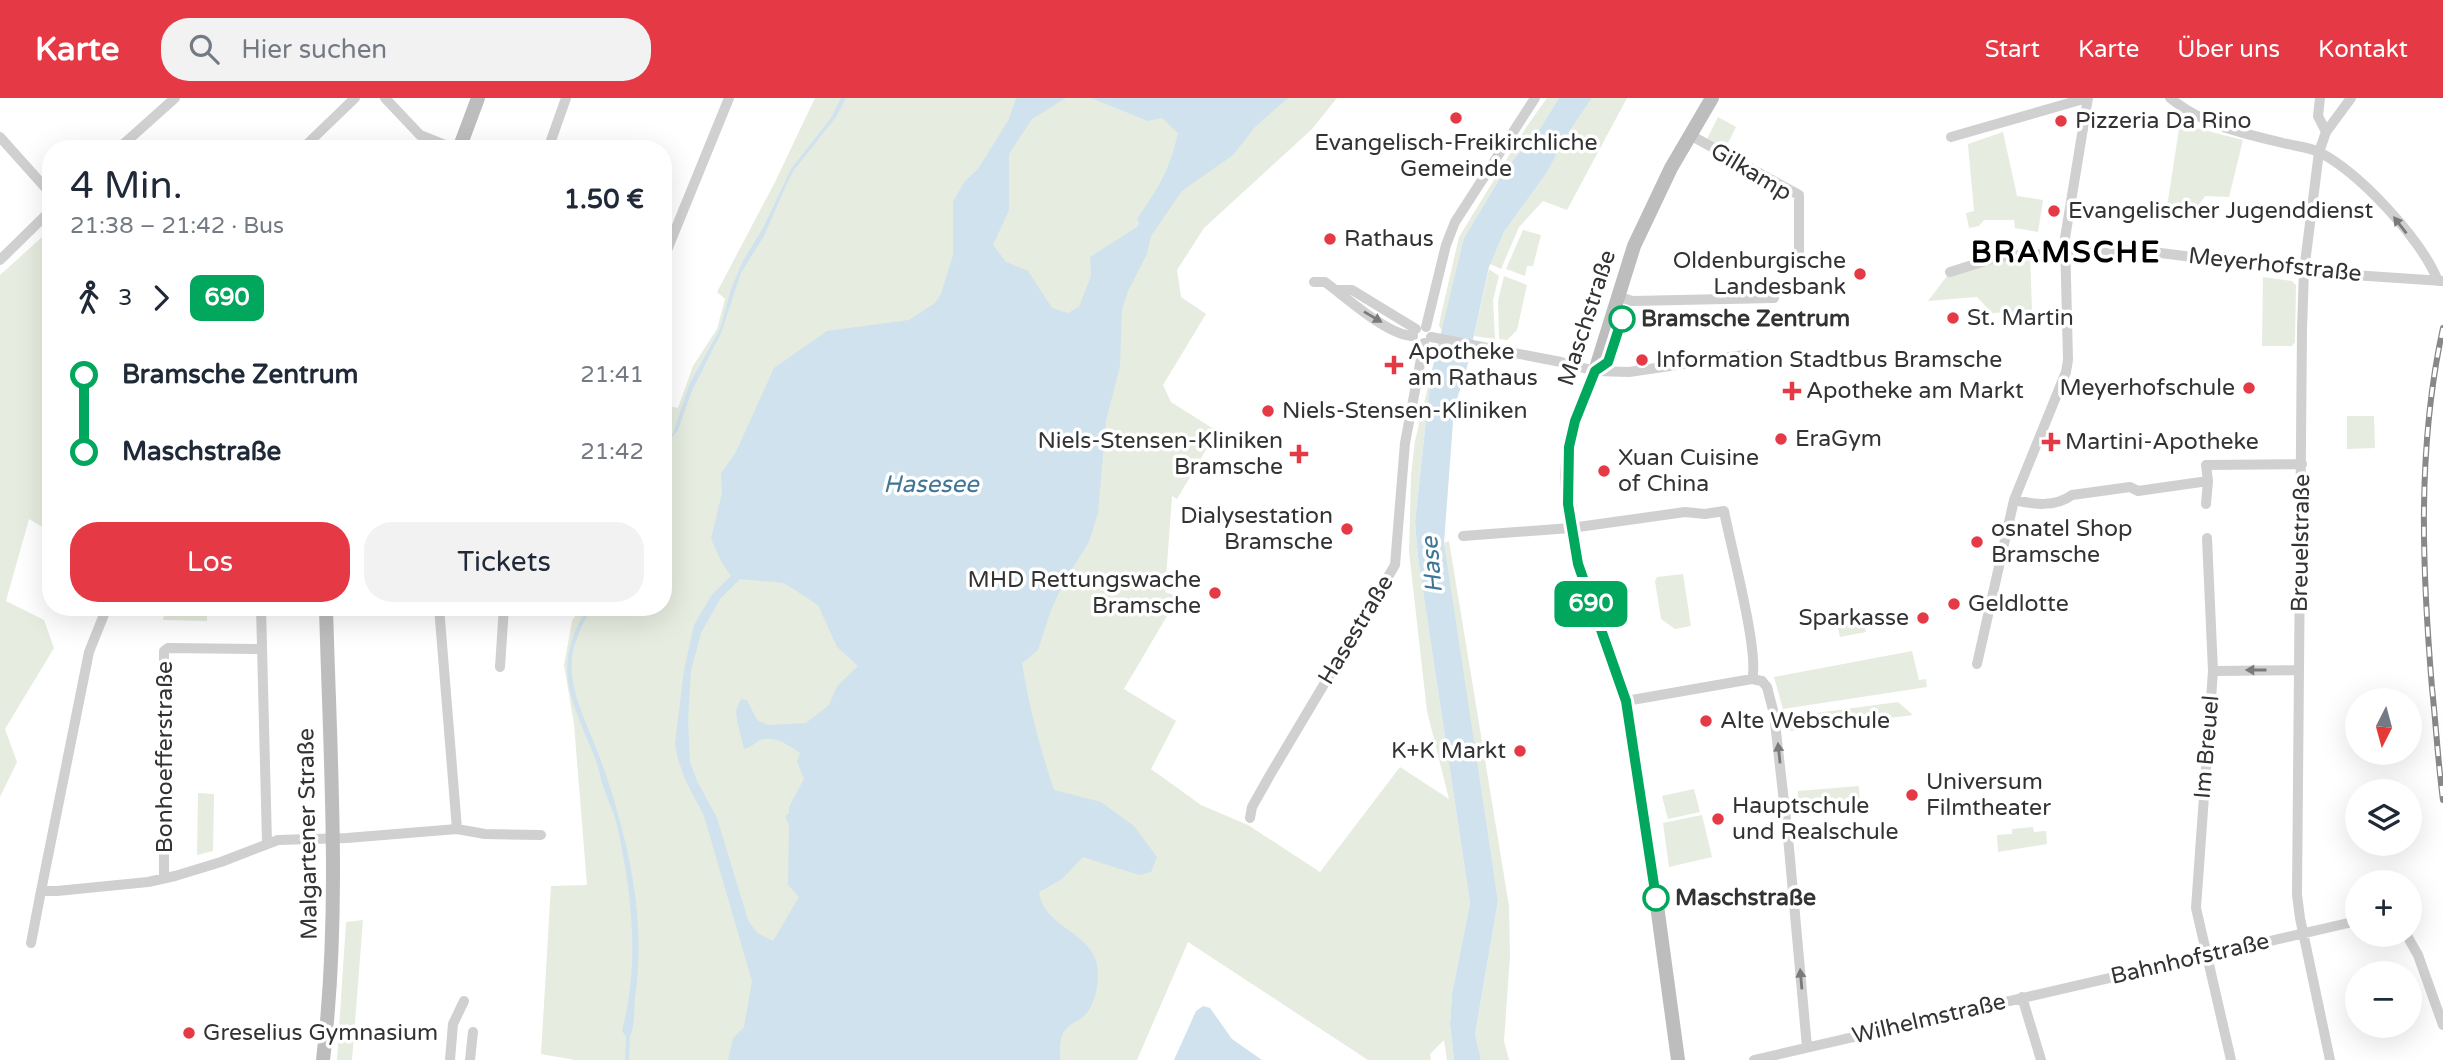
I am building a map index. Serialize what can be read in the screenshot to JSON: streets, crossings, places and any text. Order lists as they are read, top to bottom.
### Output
{
  "streets": {
    "main road": ["Maschstraße", "Malgartener Straße"],
    "street": [
      "Gilkamp",
      "Meyerhofstraße",
      "Breuelstraße",
      "Hasestraße",
      "Im Breuel",
      "Bonhoefferstraße",
      "Bahnhofstraße",
      "Wilhelmstraße"
    ]
  },
  "crossings": [
    ["Gilkamp", "Maschstraße"],
    ["Meyerhofstraße", "Breuelstraße"],
    ["Breuelstraße", "Bahnhofstraße"],
    ["Im Breuel", "Bahnhofstraße"],
    ["Bahnhofstraße", "Wilhelmstraße"]
  ],
  "districts": ["BRAMSCHE"],
  "water": ["Hasesee", "Hase"],
  "places": {
    "other": [
      "Evangelisch-Freikirchliche Gemeinde",
      "Pizzeria Da Rino",
      "Evangelischer Jugenddienst",
      "Rathaus",
      "Oldenburgische Landesbank",
      "St. Martin",
      "Bramsche Zentrum",
      "Information Stadtbus Bramsche",
      "Meyerhofschule",
      "Niels-Stensen-Kliniken",
      "EraGym",
      "Xuan Cuisine of China",
      "Dialysestation Bramsche",
      "osnatel Shop Bramsche",
      "MHD Rettungswache Bramsche",
      "Geldlotte",
      "Sparkasse",
      "Alte Webschule",
      "K+K Markt",
      "Universum Filmtheater",
      "Hauptschule und Realschule",
      "Maschstraße",
      "Greselius Gymnasium"
    ],
    "health": [
      "Apotheke am Rathaus",
      "Apotheke am Markt",
      "Martini-Apotheke",
      "Niels-Stensen-Kliniken Bramsche"
    ]
  },
  "lines": ["bus line 690"],
  "north": "bottom",
  "page": {
    "header": "Karte",
    "search": "Hier suchen",
    "nav": [
      "Start",
      "Karte",
      "Über uns",
      "Kontakt"
    ],
    "on_map": "690",
    "heading": ["4 Min.", "21:38 – 21:42 · Bus", "1.50 €"],
    "legs": ["3", "690"],
    "list": [
      {
        "name": "Bramsche Zentrum",
        "value": "21:41"
      },
      {
        "name": "Maschstraße",
        "value": "21:42"
      }
    ],
    "buttons": ["Los", "Tickets"],
    "map_buttons": ["+", "−"]
  }
}
